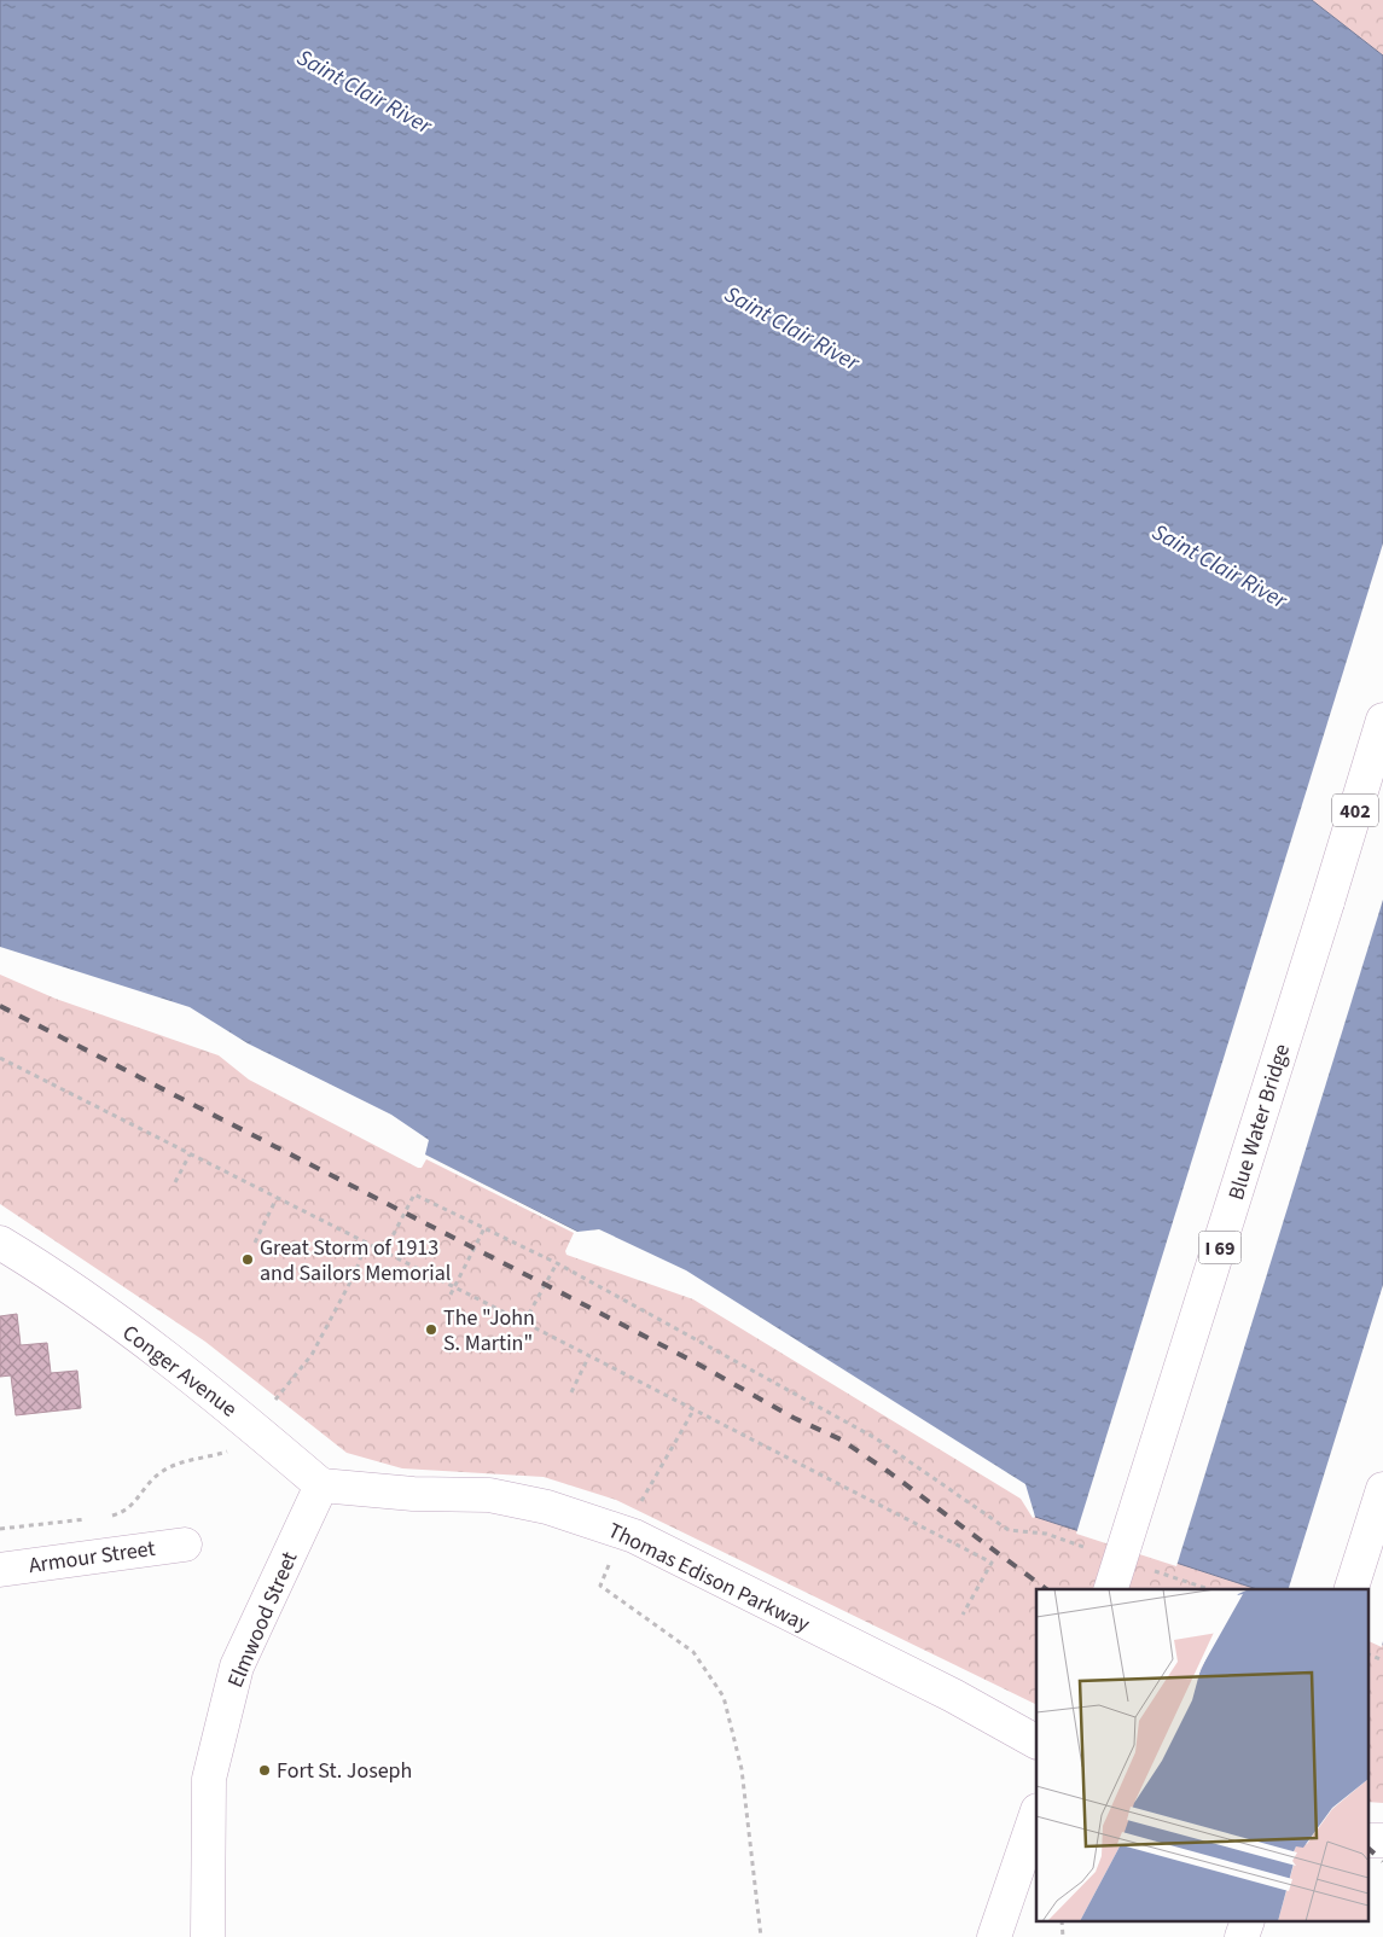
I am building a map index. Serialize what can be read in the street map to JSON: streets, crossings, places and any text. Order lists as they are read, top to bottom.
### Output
{
  "streets": {
    "main road": [
      "402",
      "Blue Water Bridge",
      "I 69",
      "Conger Avenue",
      "Armour Street",
      "Thomas Edison Parkway",
      "Elmwood Street"
    ]
  },
  "crossings": [
    ["Conger Avenue", "Thomas Edison Parkway"],
    ["Conger Avenue", "Elmwood Street"],
    ["Thomas Edison Parkway", "Elmwood Street"]
  ],
  "water": ["Saint Clair River"],
  "places": ["Great Storm of 1913 and Sailors Memorial", "The \"John S. Martin\"", "Fort St. Joseph"]
}
